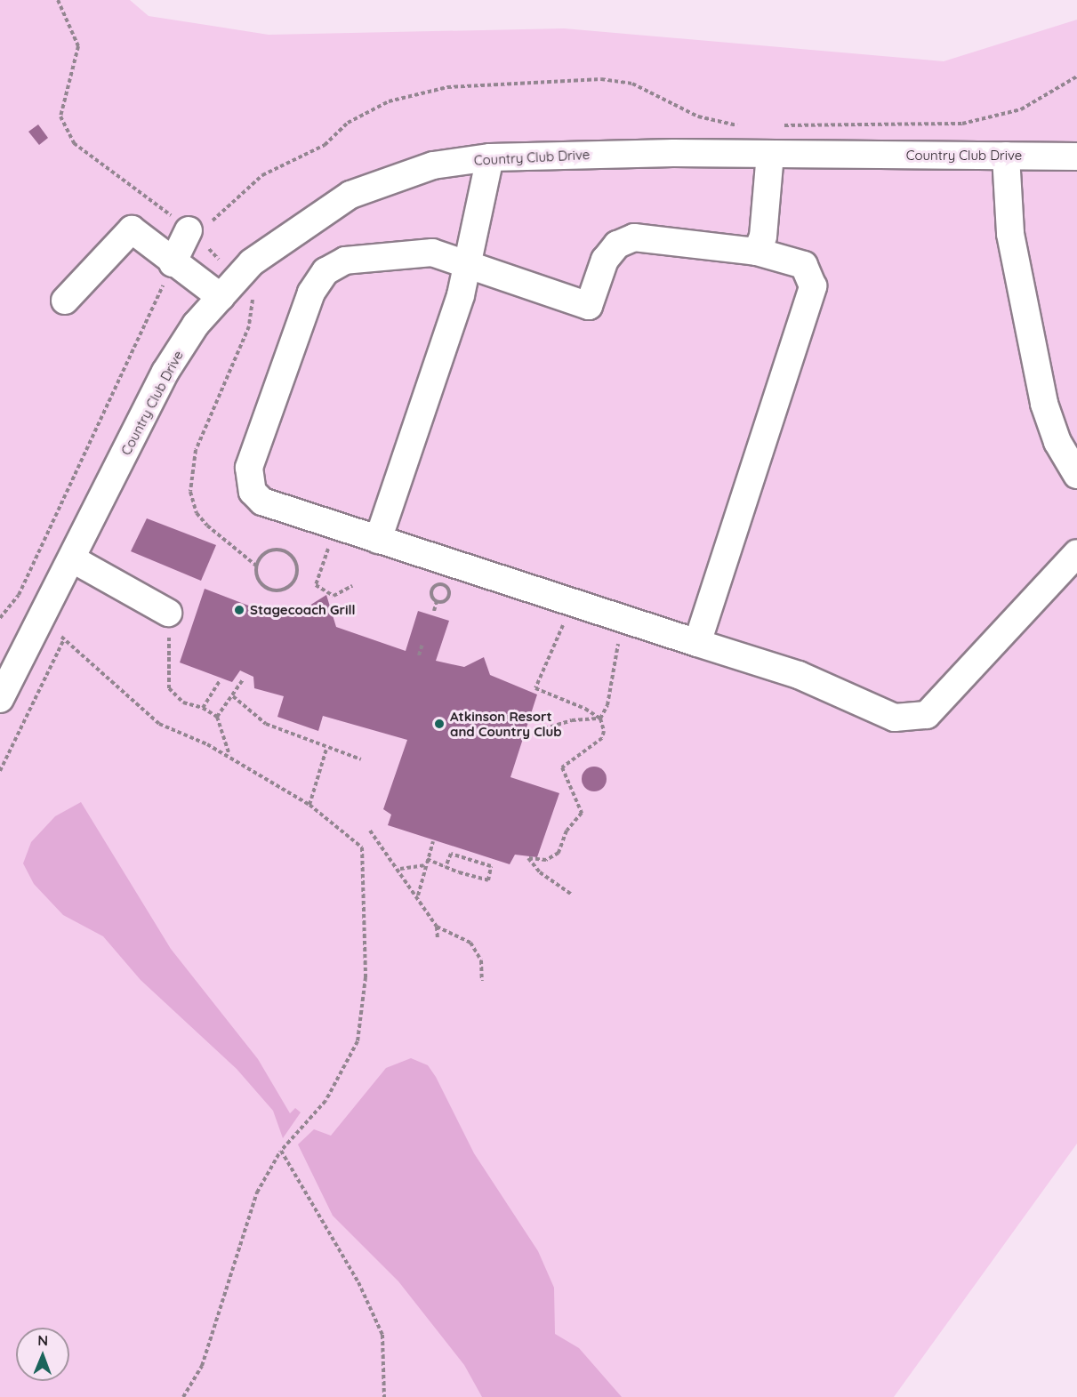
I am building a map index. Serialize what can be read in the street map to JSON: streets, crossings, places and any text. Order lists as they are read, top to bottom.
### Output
{
  "streets": {
    "street": ["Country Club Drive"]
  },
  "places": ["Stagecoach Grill", "Atkinson Resort and Country Club"],
  "north": "top"
}
